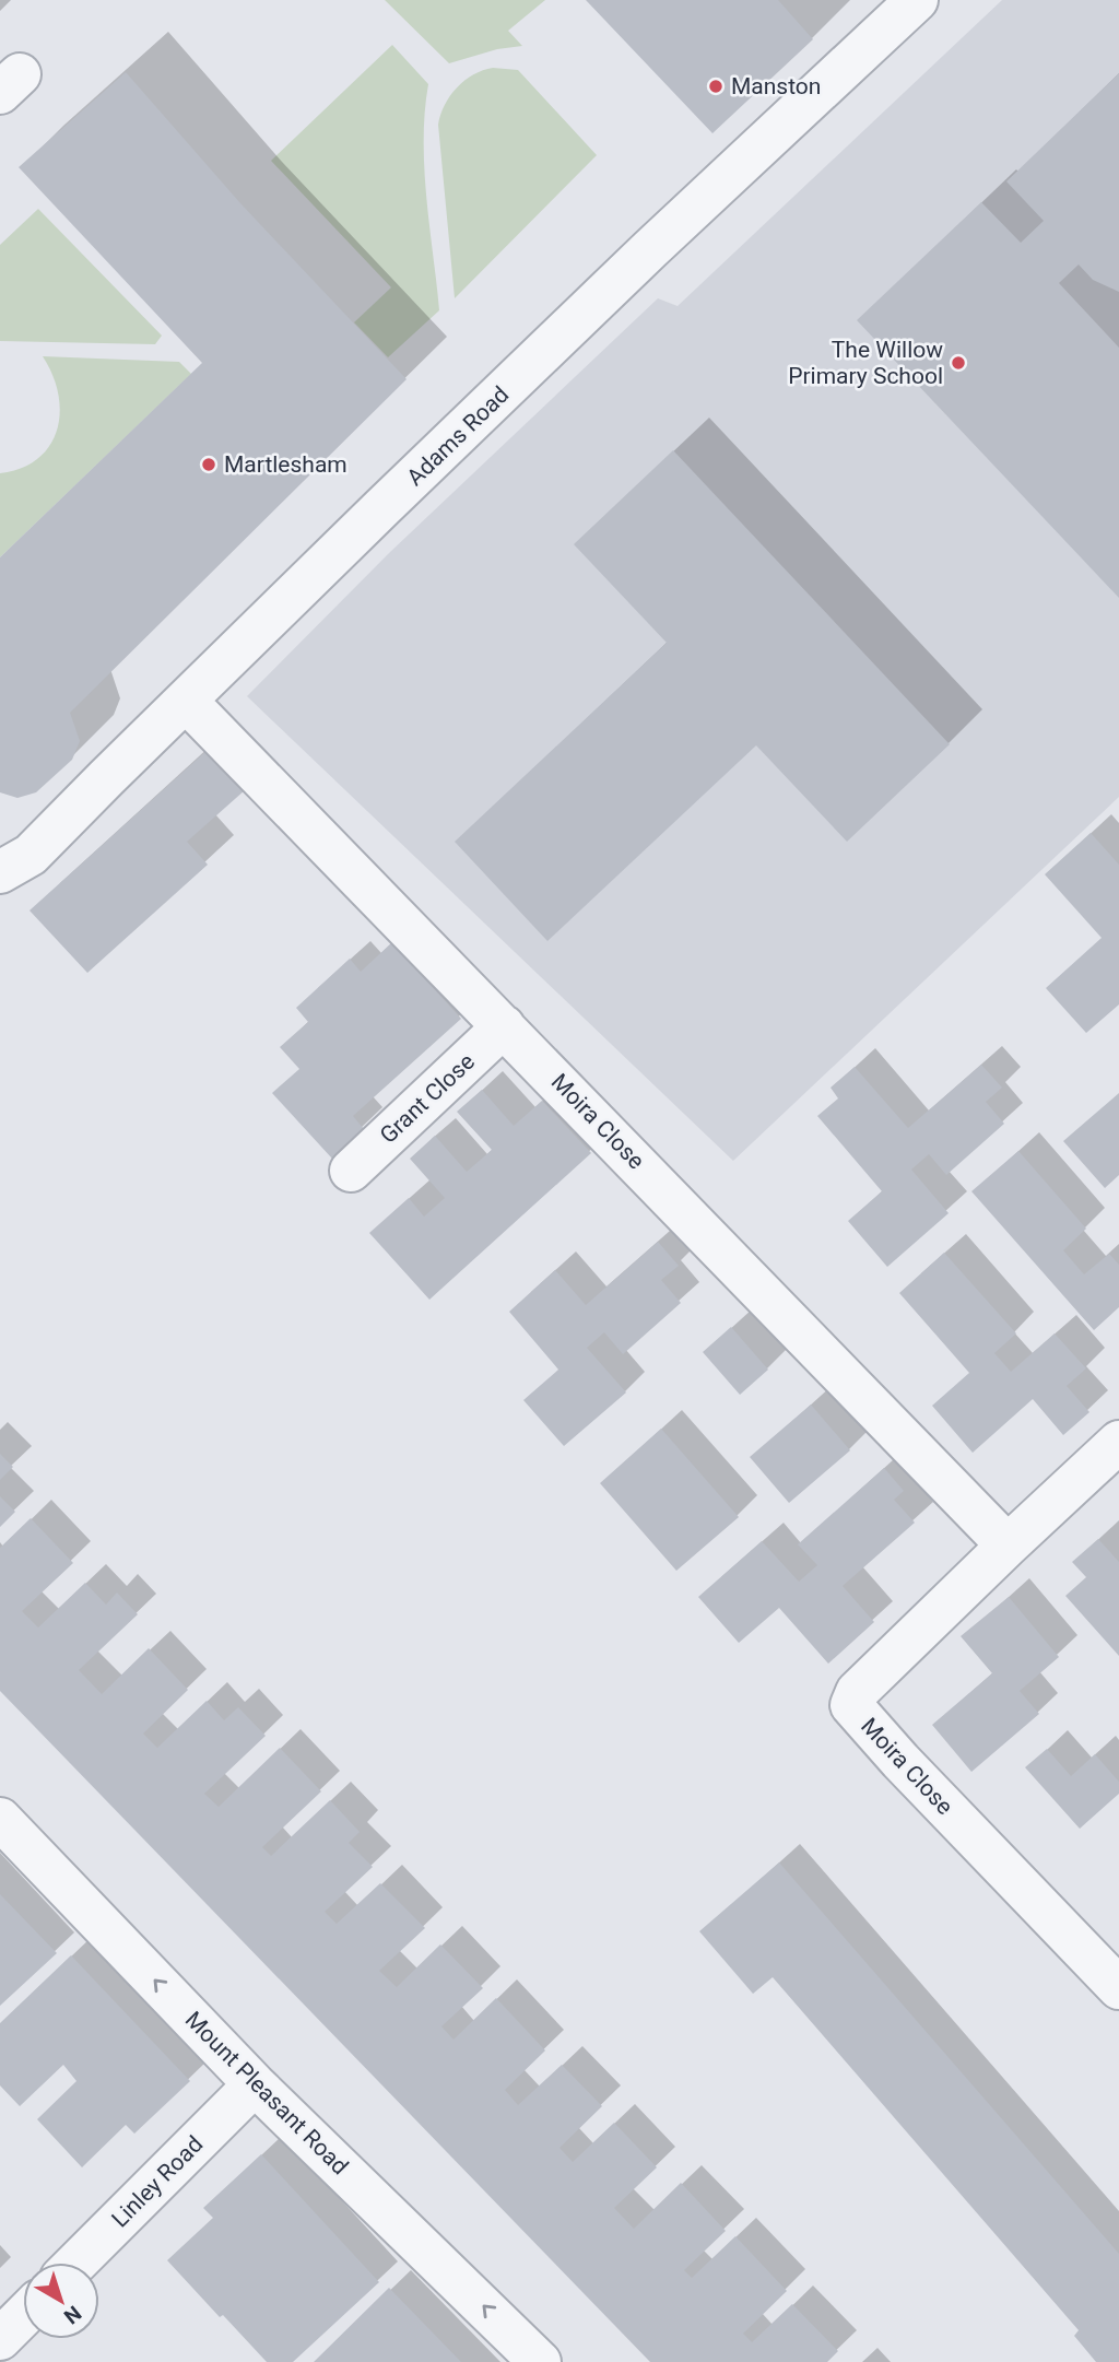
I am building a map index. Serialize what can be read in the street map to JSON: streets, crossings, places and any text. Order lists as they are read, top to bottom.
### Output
{
  "streets": {
    "street": [
      "Adams Road",
      "Grant Close",
      "Moira Close",
      "Mount Pleasant Road",
      "Linley Road"
    ]
  },
  "crossings": [
    ["Adams Road", "Moira Close"],
    ["Grant Close", "Moira Close"],
    ["Mount Pleasant Road", "Linley Road"]
  ],
  "one_way": ["Mount Pleasant Road"],
  "places": ["Manston", "The Willow Primary School", "Martlesham"],
  "north": "bottom right"
}
